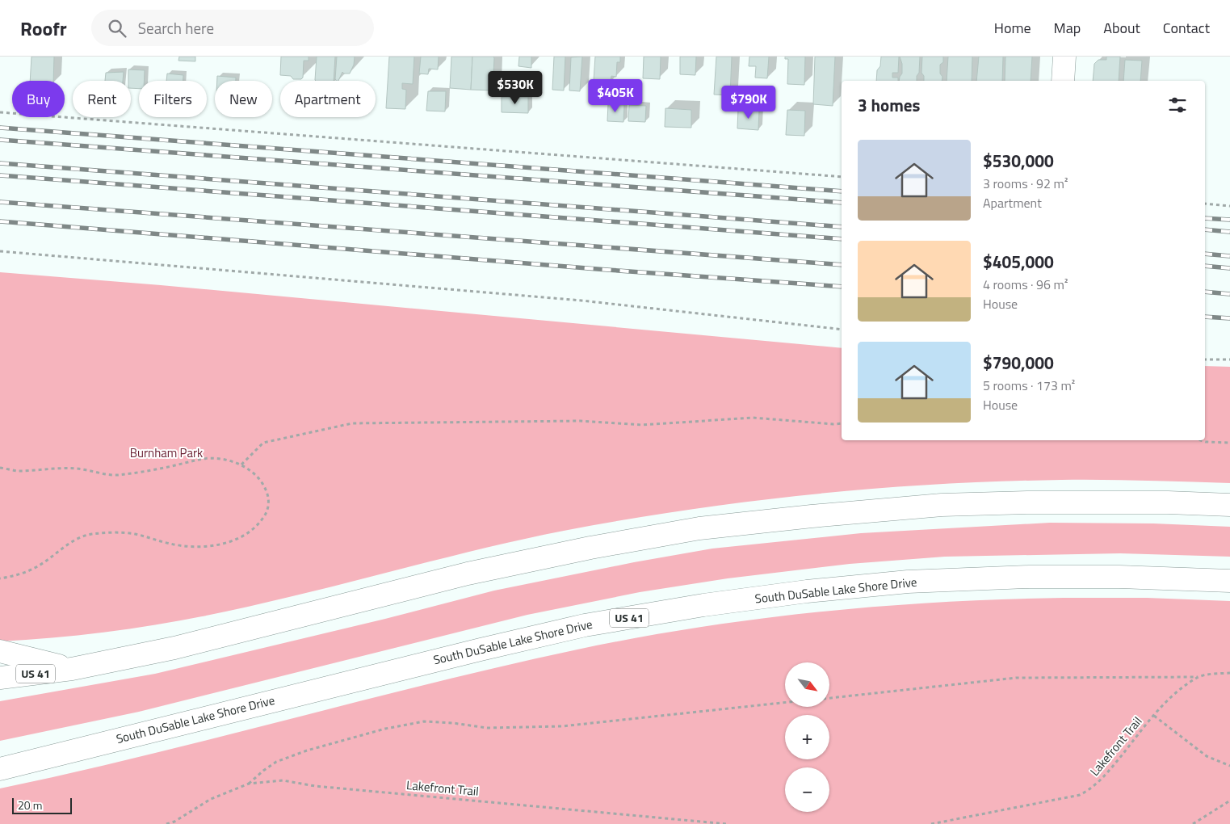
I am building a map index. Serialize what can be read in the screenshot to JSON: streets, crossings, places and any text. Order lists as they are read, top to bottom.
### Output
{
  "streets": {
    "main road": ["South DuSable Lake Shore Drive", "US 41"],
    "path": ["Lakefront Trail"]
  },
  "parks": ["Burnham Park"],
  "scale_bar": "20 m",
  "north": "bottom right",
  "page": {
    "header": "Roofr",
    "search": "Search here",
    "nav": [
      "Home",
      "Map",
      "About",
      "Contact"
    ],
    "price": ["$530K", "$405K", "$790K"],
    "chip": [
      "Buy",
      "Rent",
      "Filters",
      "New",
      "Apartment"
    ],
    "heading": "3 homes",
    "list": [
      {
        "name": "$530,000",
        "note": "3 rooms · 92 m² · Apartment"
      },
      {
        "name": "$405,000",
        "note": "4 rooms · 96 m² · House"
      },
      {
        "name": "$790,000",
        "note": "5 rooms · 173 m² · House"
      }
    ],
    "map_buttons": ["+", "−"],
    "scale": "20 m"
  }
}
